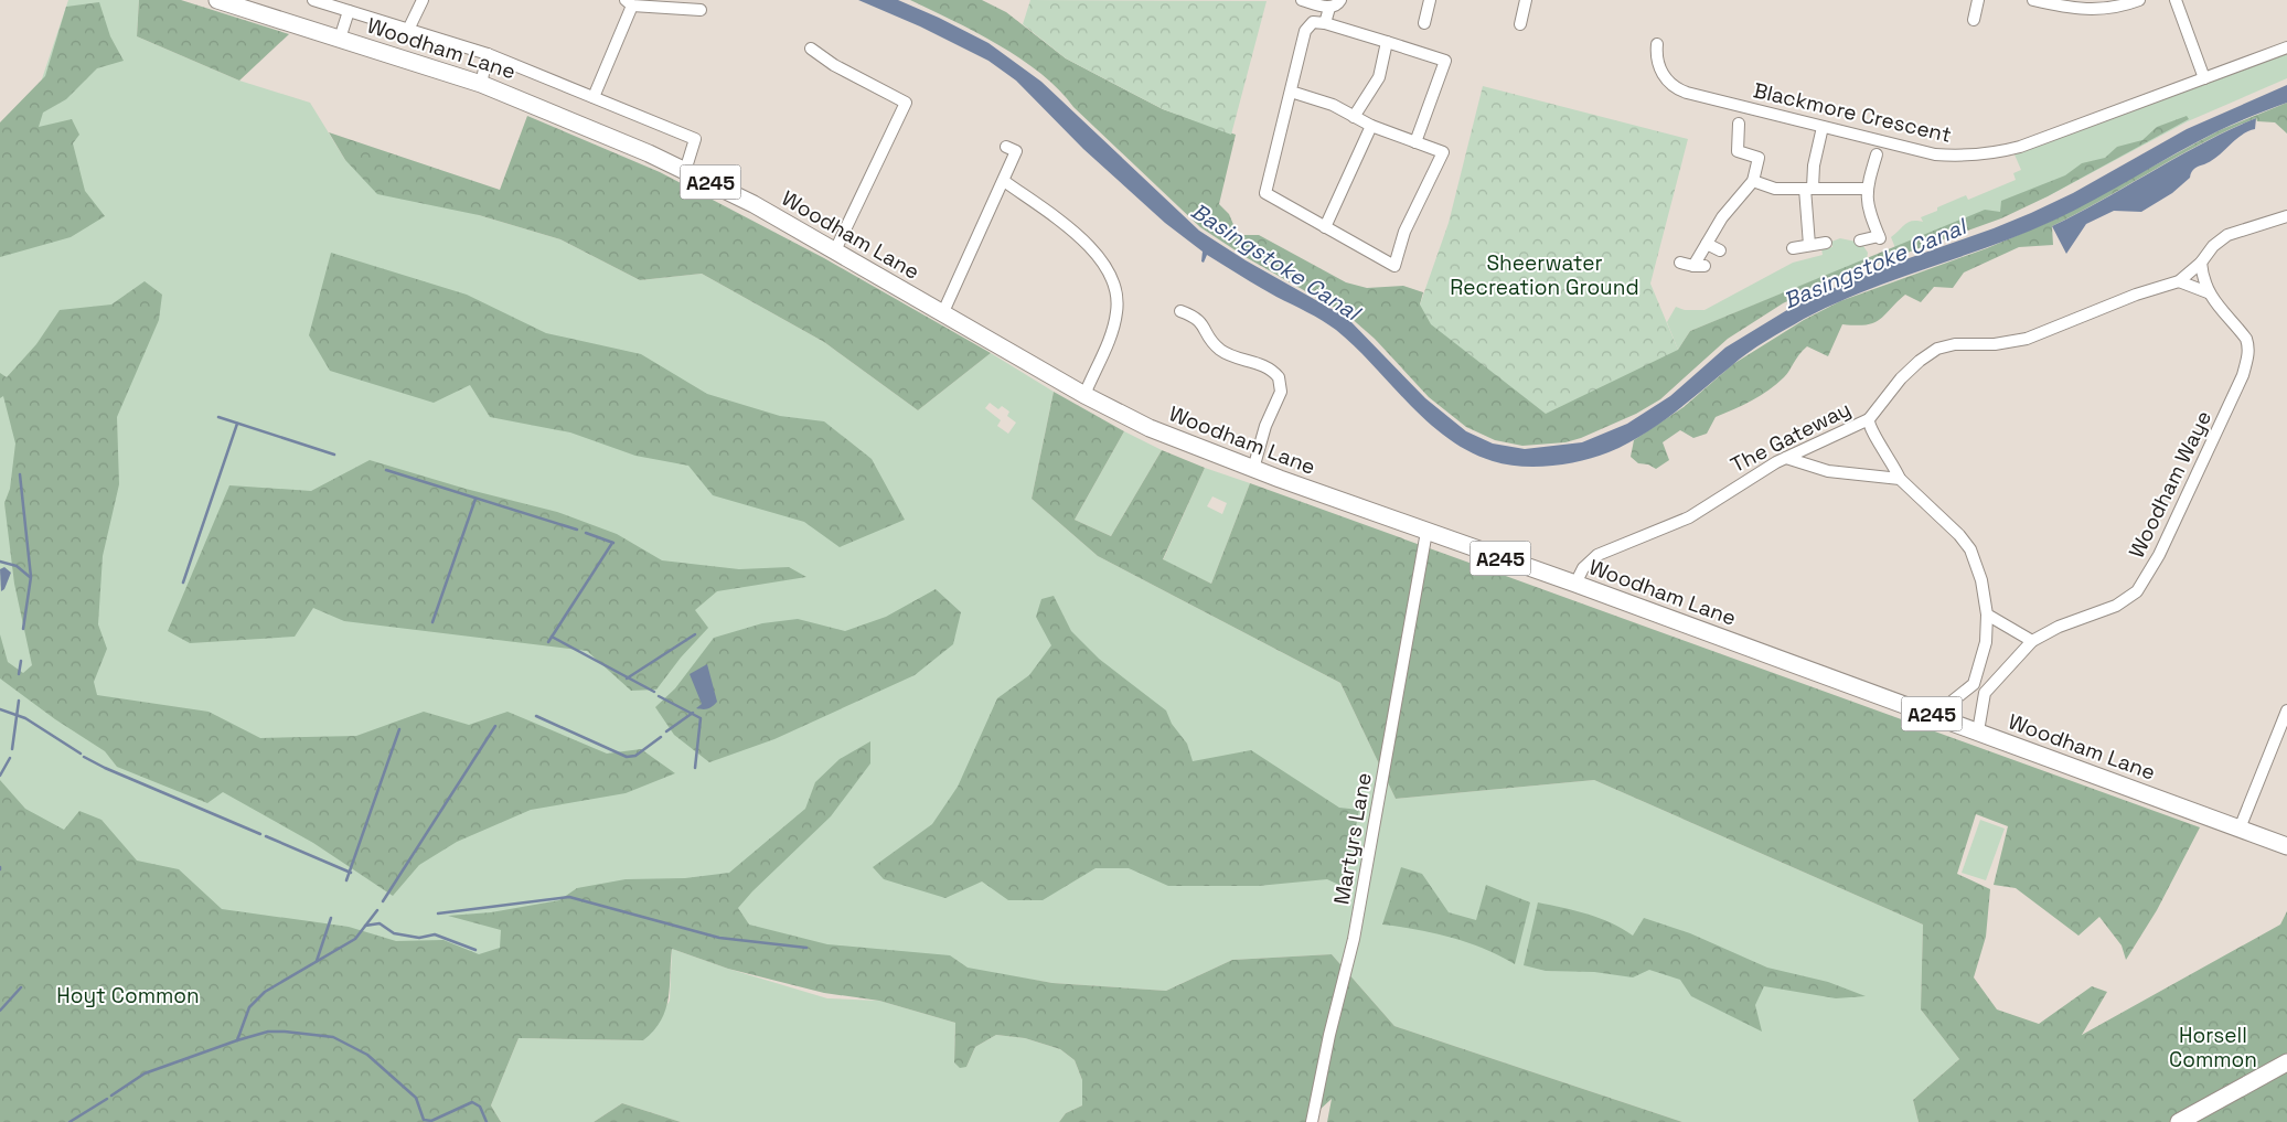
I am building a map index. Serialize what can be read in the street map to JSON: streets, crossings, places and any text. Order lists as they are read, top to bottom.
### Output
{
  "streets": {
    "main road": ["Woodham Lane", "A245"],
    "street": [
      "Blackmore Crescent",
      "The Gateway",
      "Woodham Waye",
      "Martyrs Lane"
    ]
  },
  "crossings": [
    ["Woodham Lane", "The Gateway"],
    ["Woodham Lane", "Martyrs Lane"]
  ],
  "water": ["Basingstoke Canal"],
  "parks": ["Sheerwater Recreation Ground", "Hoyt Common", "Horsell Common"]
}
